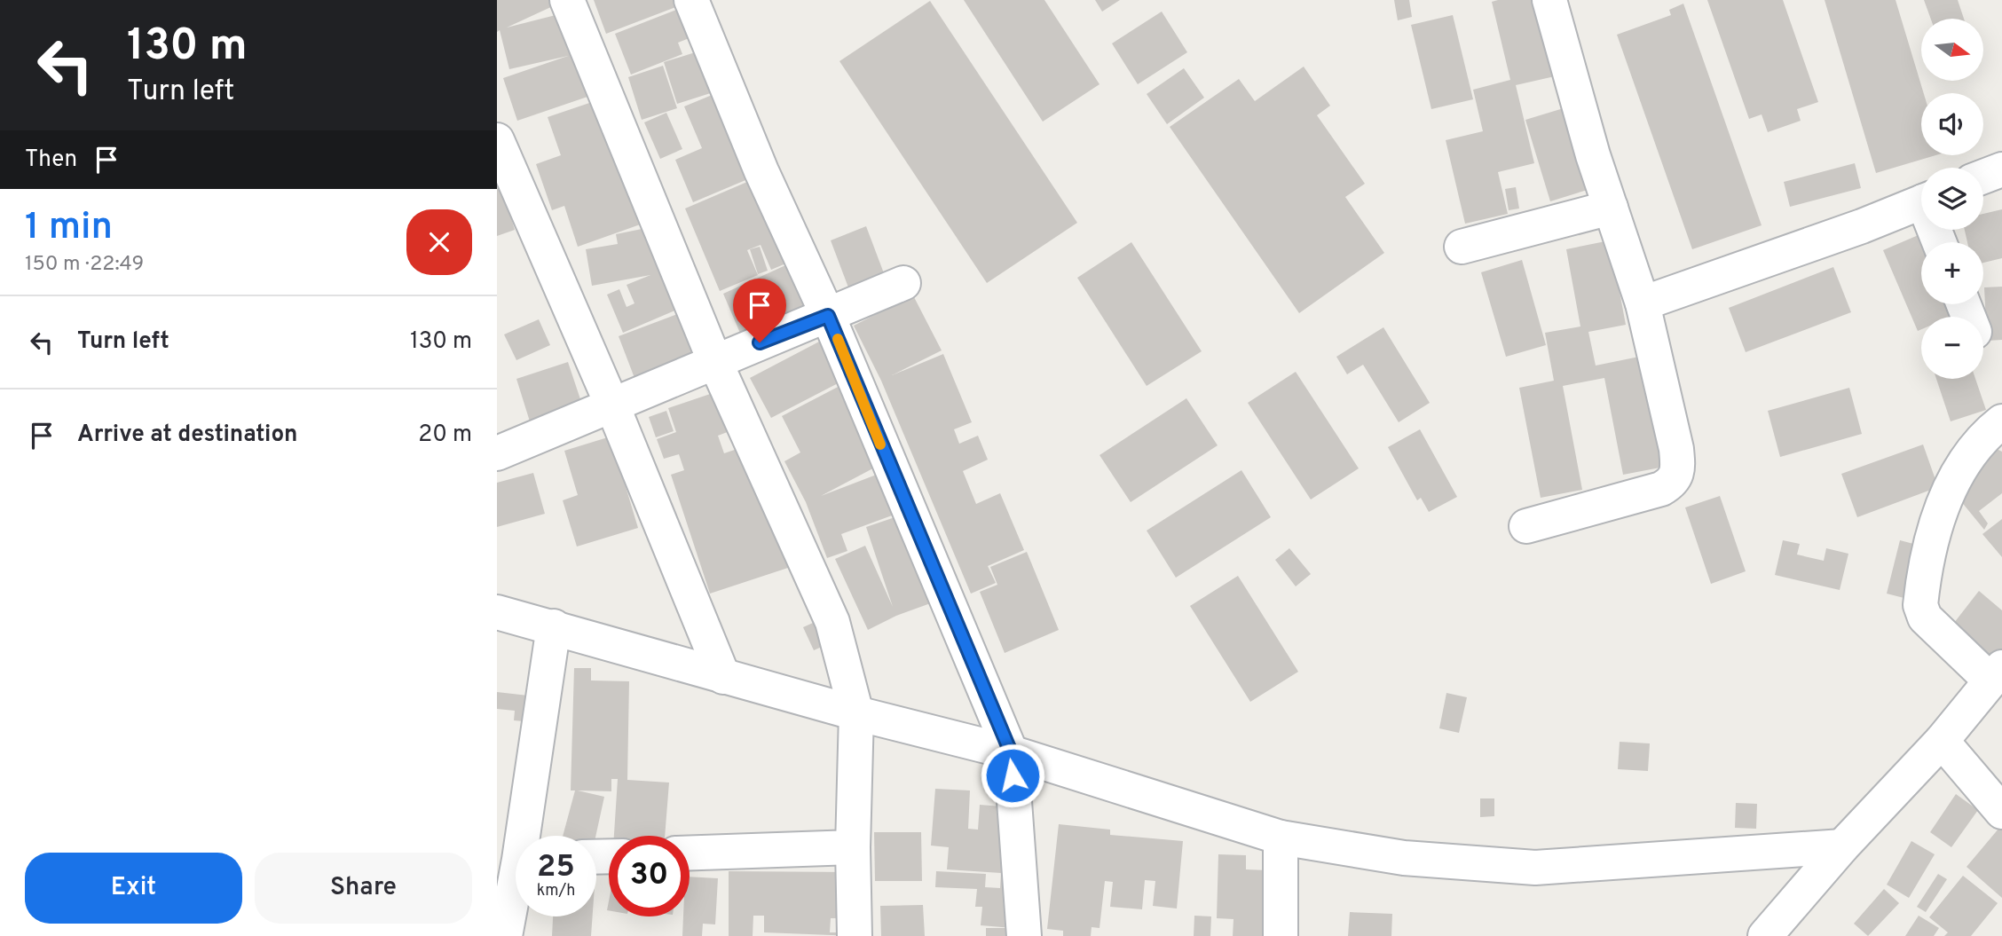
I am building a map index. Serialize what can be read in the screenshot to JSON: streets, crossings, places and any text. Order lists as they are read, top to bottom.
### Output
{
  "north": "right",
  "page": {
    "turn": ["130 m", "Turn left"],
    "map_buttons": ["+", "−"],
    "then": "Then",
    "heading": ["1 min", "150 m · 22:49"],
    "list": [
      {
        "name": "Turn left",
        "value": "130 m"
      },
      {
        "name": "Arrive at destination",
        "value": "20 m"
      }
    ],
    "speed": "25 km/h",
    "limit": "30",
    "buttons": ["Exit", "Share"]
  }
}
